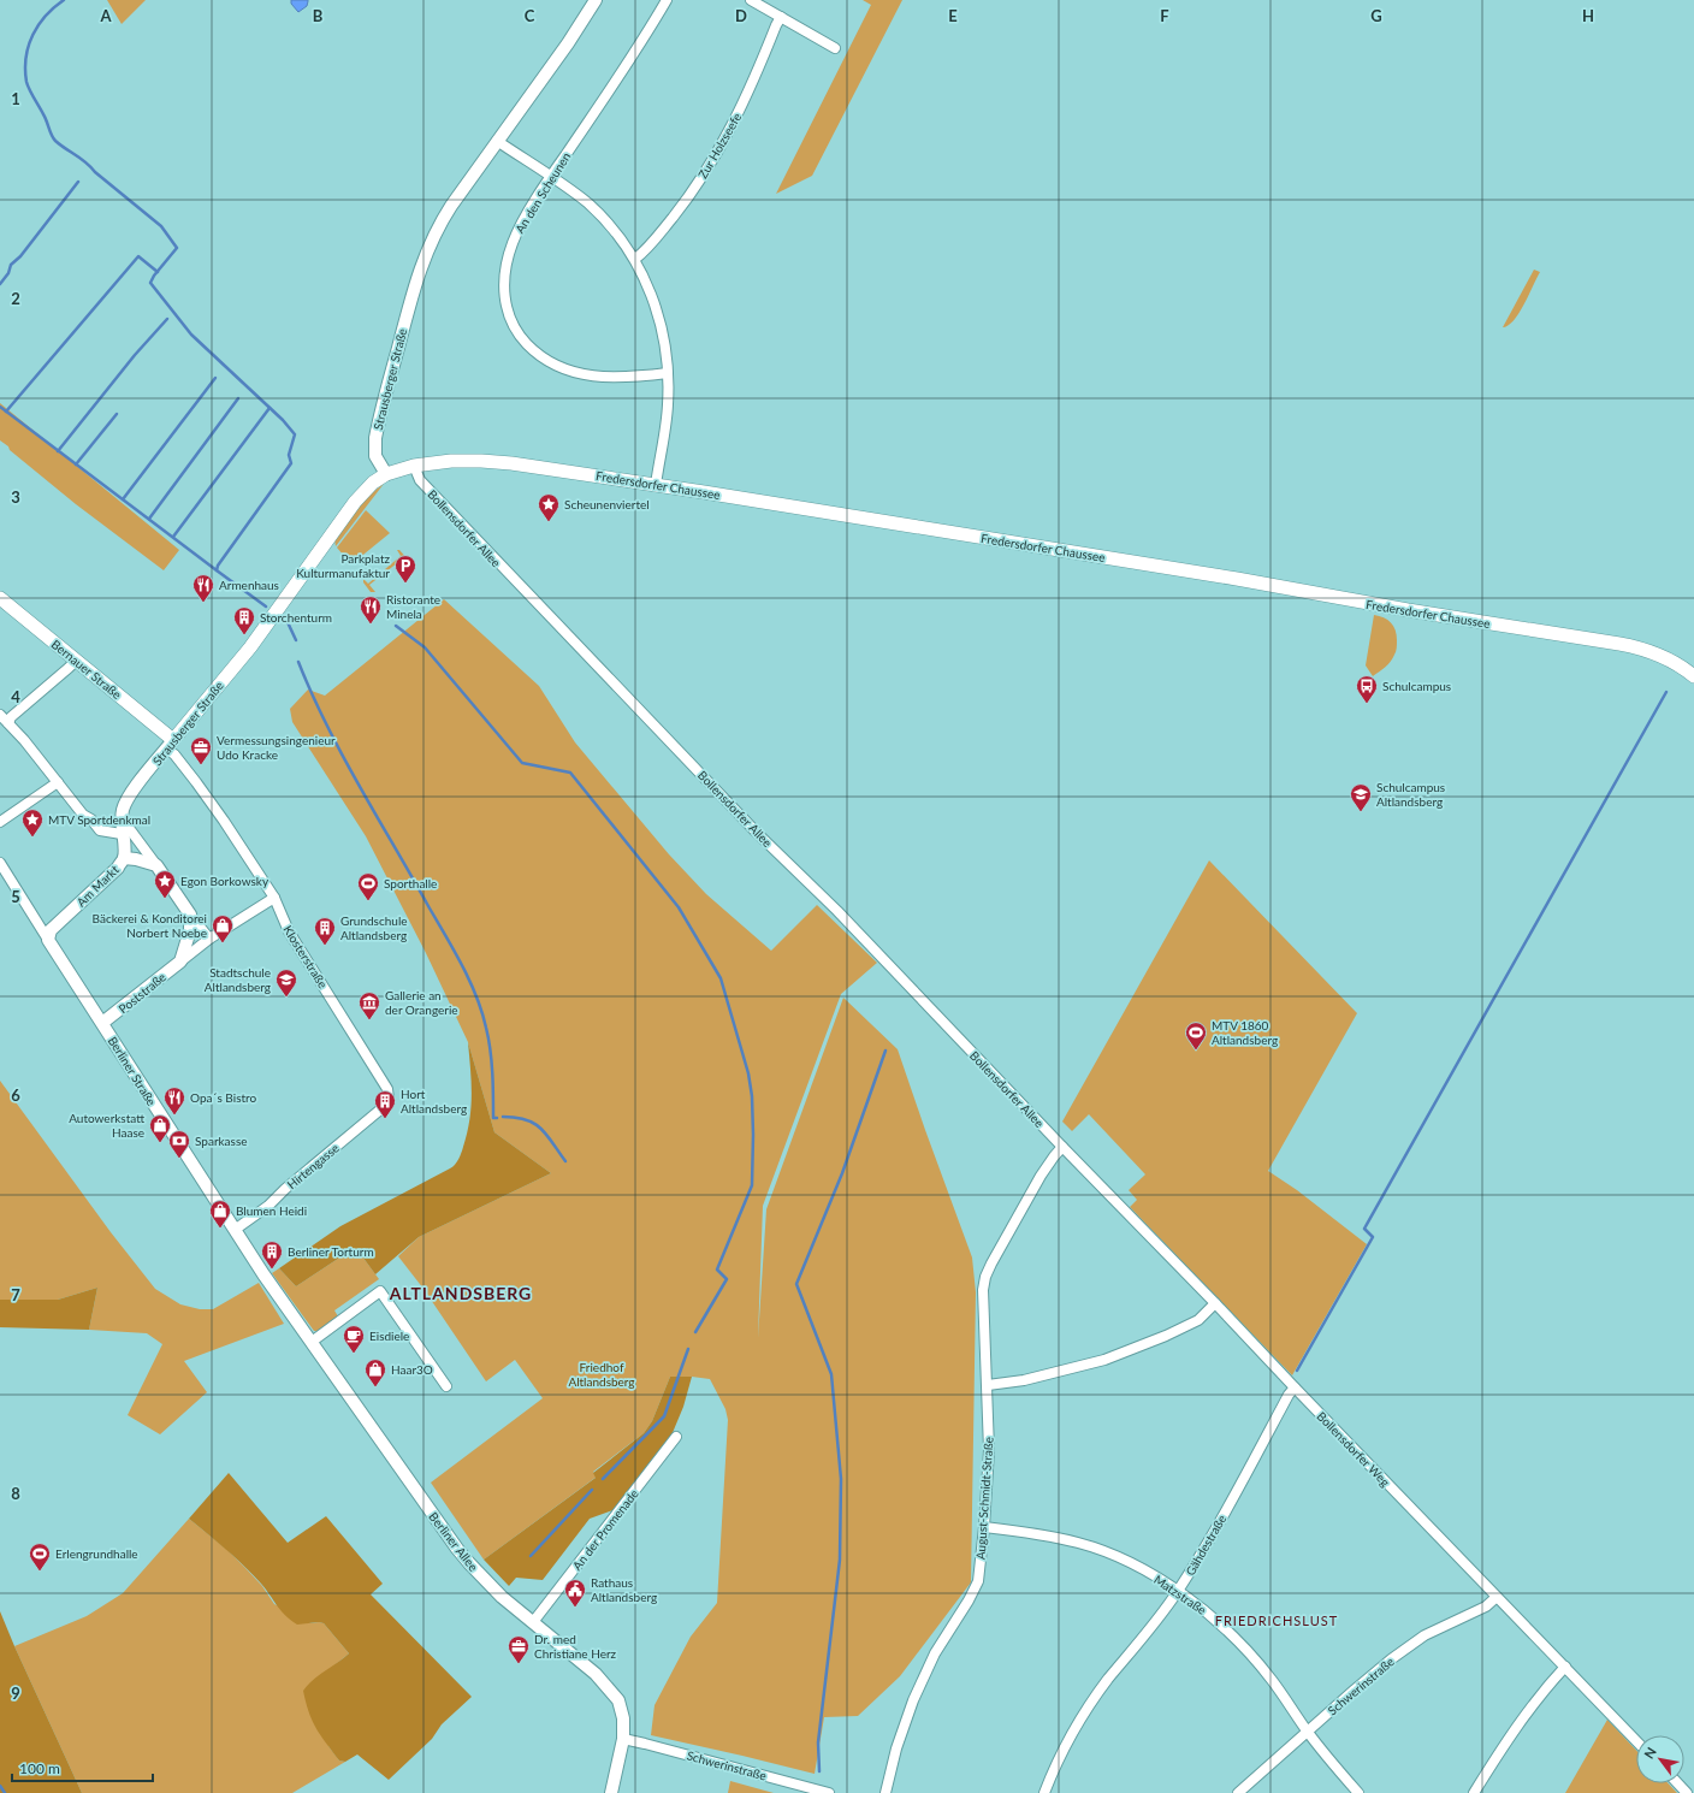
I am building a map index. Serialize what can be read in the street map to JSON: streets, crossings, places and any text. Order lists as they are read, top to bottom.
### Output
{
  "streets": {
    "main road": ["Strausberger Straße", "Fredersdorfer Chaussee", "Bernauer Straße"],
    "street": [
      "Zur Holzseefe",
      "An den Scheunen",
      "Bollensdorfer Allee",
      "Am Markt",
      "Klosterstraße",
      "Poststraße",
      "Berliner Straße",
      "Hirtengasse",
      "Bollensdorfer Weg",
      "August-Schmidt-Straße",
      "An der Promenade",
      "Berliner Allee",
      "Gähdestraße",
      "Matzstraße",
      "Schwerinstraße"
    ]
  },
  "crossings": [
    ["Strausberger Straße", "Fredersdorfer Chaussee"],
    ["Strausberger Straße", "Bernauer Straße"],
    ["Strausberger Straße", "Am Markt"],
    ["Strausberger Straße", "Klosterstraße"],
    ["Fredersdorfer Chaussee", "Bollensdorfer Allee"],
    ["Bollensdorfer Allee", "Bollensdorfer Weg"],
    ["Bollensdorfer Allee", "August-Schmidt-Straße"],
    ["Bernauer Straße", "Klosterstraße"],
    ["Am Markt", "Berliner Straße"],
    ["Klosterstraße", "Poststraße"],
    ["Klosterstraße", "Hirtengasse"],
    ["Poststraße", "Berliner Straße"],
    ["Berliner Straße", "Hirtengasse"],
    ["Berliner Straße", "Berliner Allee"],
    ["Bollensdorfer Weg", "August-Schmidt-Straße"],
    ["Bollensdorfer Weg", "Gähdestraße"],
    ["Bollensdorfer Weg", "Schwerinstraße"],
    ["August-Schmidt-Straße", "Matzstraße"],
    ["An der Promenade", "Berliner Allee"],
    ["Berliner Allee", "Schwerinstraße"],
    ["Gähdestraße", "Matzstraße"],
    ["Matzstraße", "Schwerinstraße"]
  ],
  "districts": ["ALTLANDSBERG", "FRIEDRICHSLUST"],
  "parks": ["Friedhof Altlandsberg"],
  "places": {
    "place": ["Scheunenviertel", "MTV Sportdenkmal", "Egon Borkowsky"],
    "parking": ["Parkplatz Kulturmanufaktur"],
    "restaurant": ["Armenhaus", "Ristorante Minela", "Opa´s Bistro"],
    "building": [
      "Storchenturm",
      "Grundschule Altlandsberg",
      "Hort Altlandsberg",
      "Berliner Torturm"
    ],
    "bus stop": ["Schulcampus"],
    "office": ["Vermessungsingenieur Udo Kracke", "Dr. med Christiane Herz"],
    "school or university": ["Schulcampus Altlandsberg", "Stadtschule Altlandsberg"],
    "sports": ["Sporthalle", "MTV 1860 Altlandsberg", "Erlengrundhalle"],
    "shop": [
      "Bäckerei & Konditorei Norbert Noebe",
      "Autowerkstatt Haase",
      "Blumen Heidi",
      "Haar3O"
    ],
    "museum": ["Gallerie an der Orangerie"],
    "bank": ["Sparkasse"],
    "cafe": ["Eisdiele"],
    "public building": ["Rathaus Altlandsberg"]
  },
  "scale_bar": "100 m",
  "north": "top left",
  "grid": {
    "columns": [
      "A",
      "B",
      "C",
      "D",
      "E",
      "F",
      "G",
      "H"
    ],
    "rows": [
      "1",
      "2",
      "3",
      "4",
      "5",
      "6",
      "7",
      "8",
      "9"
    ]
  }
}
